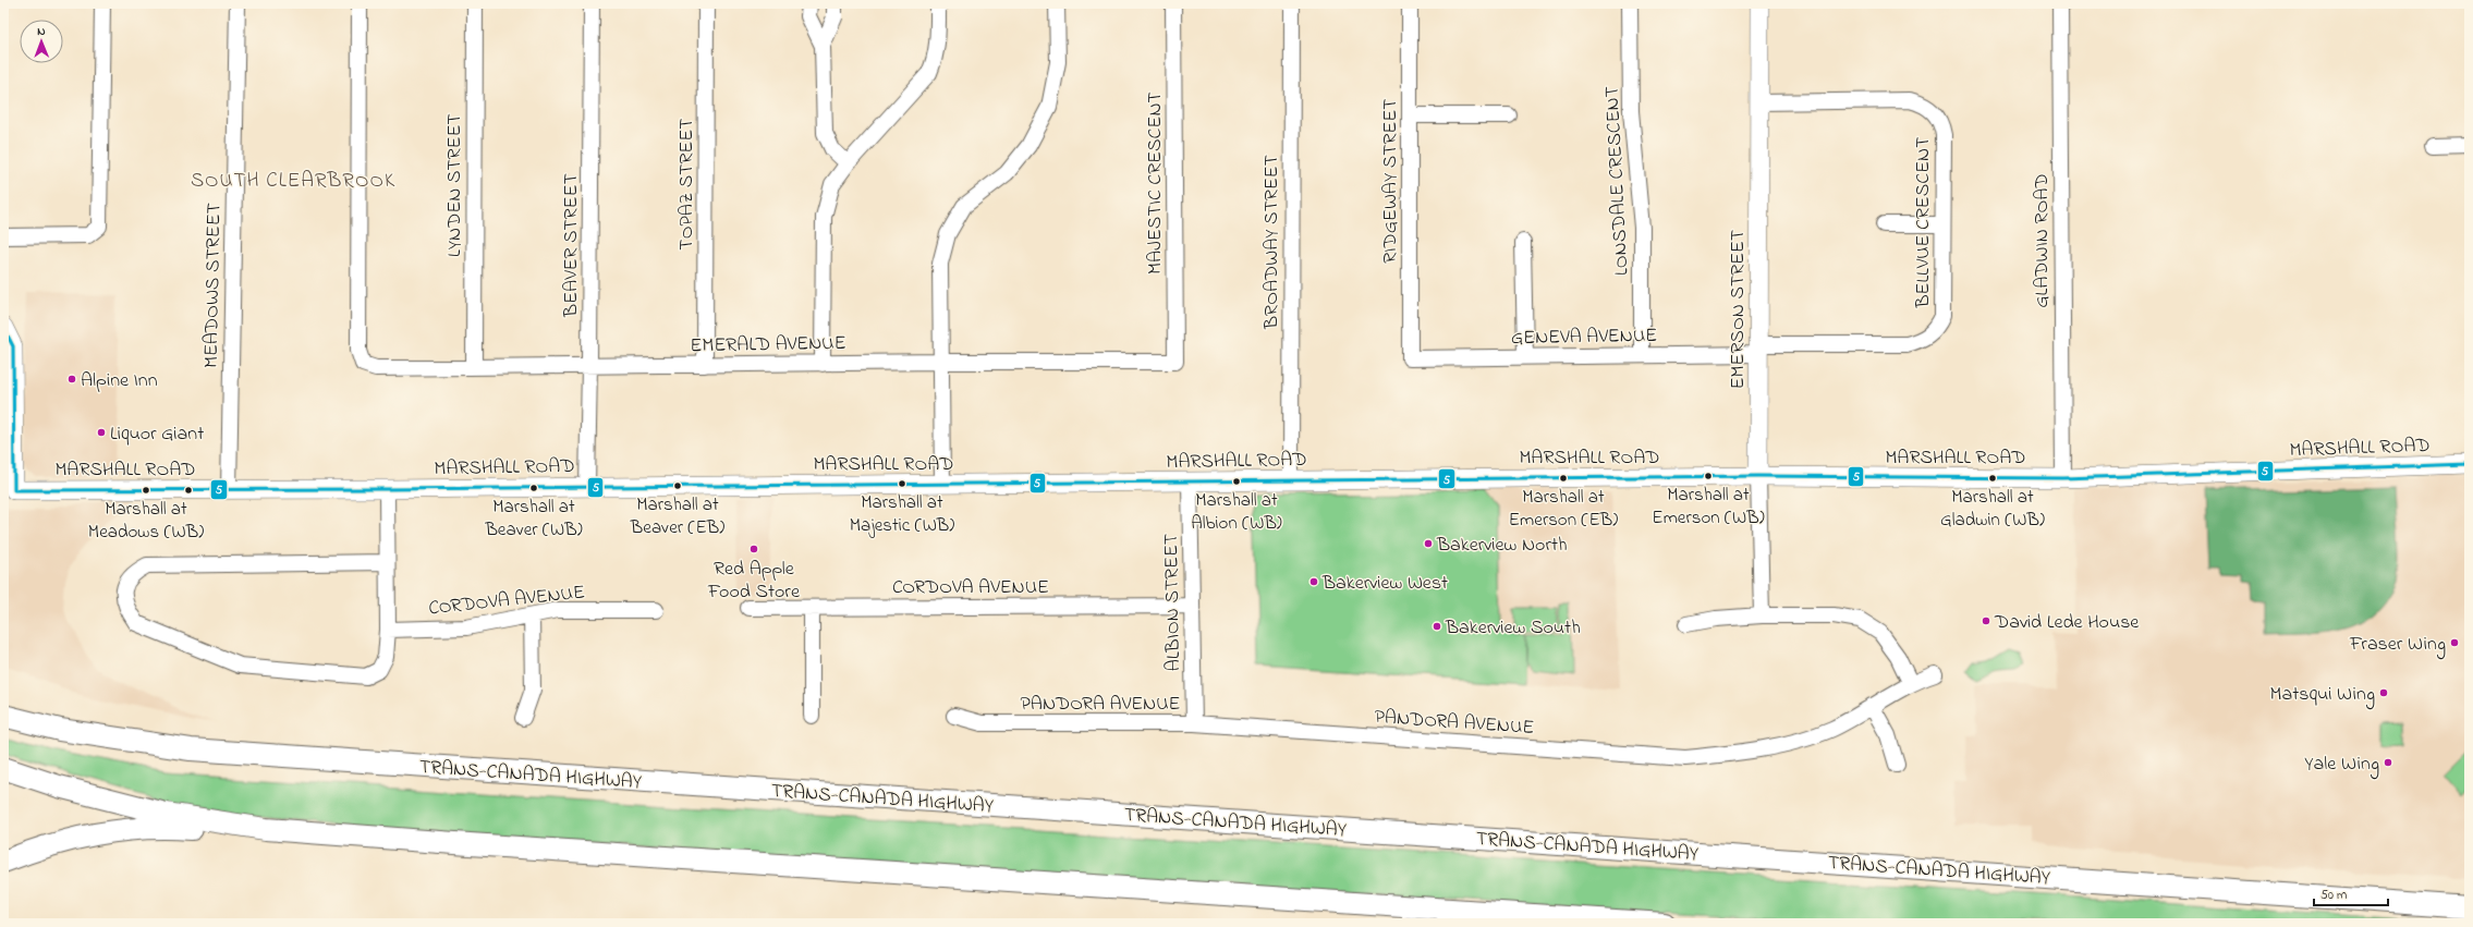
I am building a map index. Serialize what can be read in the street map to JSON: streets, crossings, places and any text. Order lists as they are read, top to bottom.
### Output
{
  "streets": {
    "highway": ["TRANS-CANADA HIGHWAY"],
    "main road": ["EMERSON STREET", "MARSHALL ROAD"],
    "street": [
      "RIDGEWAY STREET",
      "LONSDALE CRESCENT",
      "MAJESTIC CRESCENT",
      "TOPAZ STREET",
      "LYNDEN STREET",
      "BELLVUE CRESCENT",
      "GLADWIN ROAD",
      "BROADWAY STREET",
      "BEAVER STREET",
      "MEADOWS STREET",
      "GENEVA AVENUE",
      "EMERALD AVENUE",
      "CORDOVA AVENUE",
      "ALBION STREET",
      "PANDORA AVENUE"
    ]
  },
  "crossings": [
    ["RIDGEWAY STREET", "GENEVA AVENUE"],
    ["LONSDALE CRESCENT", "GENEVA AVENUE"],
    ["MAJESTIC CRESCENT", "EMERALD AVENUE"],
    ["TOPAZ STREET", "EMERALD AVENUE"],
    ["LYNDEN STREET", "EMERALD AVENUE"],
    ["BELLVUE CRESCENT", "EMERSON STREET"],
    ["BELLVUE CRESCENT", "GENEVA AVENUE"],
    ["GLADWIN ROAD", "MARSHALL ROAD"],
    ["BROADWAY STREET", "MARSHALL ROAD"],
    ["BEAVER STREET", "EMERALD AVENUE"],
    ["BEAVER STREET", "MARSHALL ROAD"],
    ["MEADOWS STREET", "MARSHALL ROAD"],
    ["EMERSON STREET", "GENEVA AVENUE"],
    ["EMERSON STREET", "MARSHALL ROAD"],
    ["MARSHALL ROAD", "ALBION STREET"],
    ["CORDOVA AVENUE", "ALBION STREET"],
    ["ALBION STREET", "PANDORA AVENUE"]
  ],
  "districts": ["SOUTH CLEARBROOK"],
  "places": [
    "Alpine Inn",
    "Liquor Giant",
    "Marshall at Emerson (WB)",
    "Marshall at Emerson (EB)",
    "Marshall at Gladwin (WB)",
    "Marshall at Albion (WB)",
    "Marshall at Majestic (WB)",
    "Marshall at Beaver (EB)",
    "Marshall at Beaver (WB)",
    "Marshall at Meadows (WB)",
    "Bakerview North",
    "Red Apple Food Store",
    "Bakerview West",
    "David Lede House",
    "Bakerview South",
    "Fraser Wing",
    "Matsqui Wing",
    "Yale Wing"
  ],
  "lines": ["transit line 5"],
  "scale_bar": "50 m",
  "north": "top"
}
